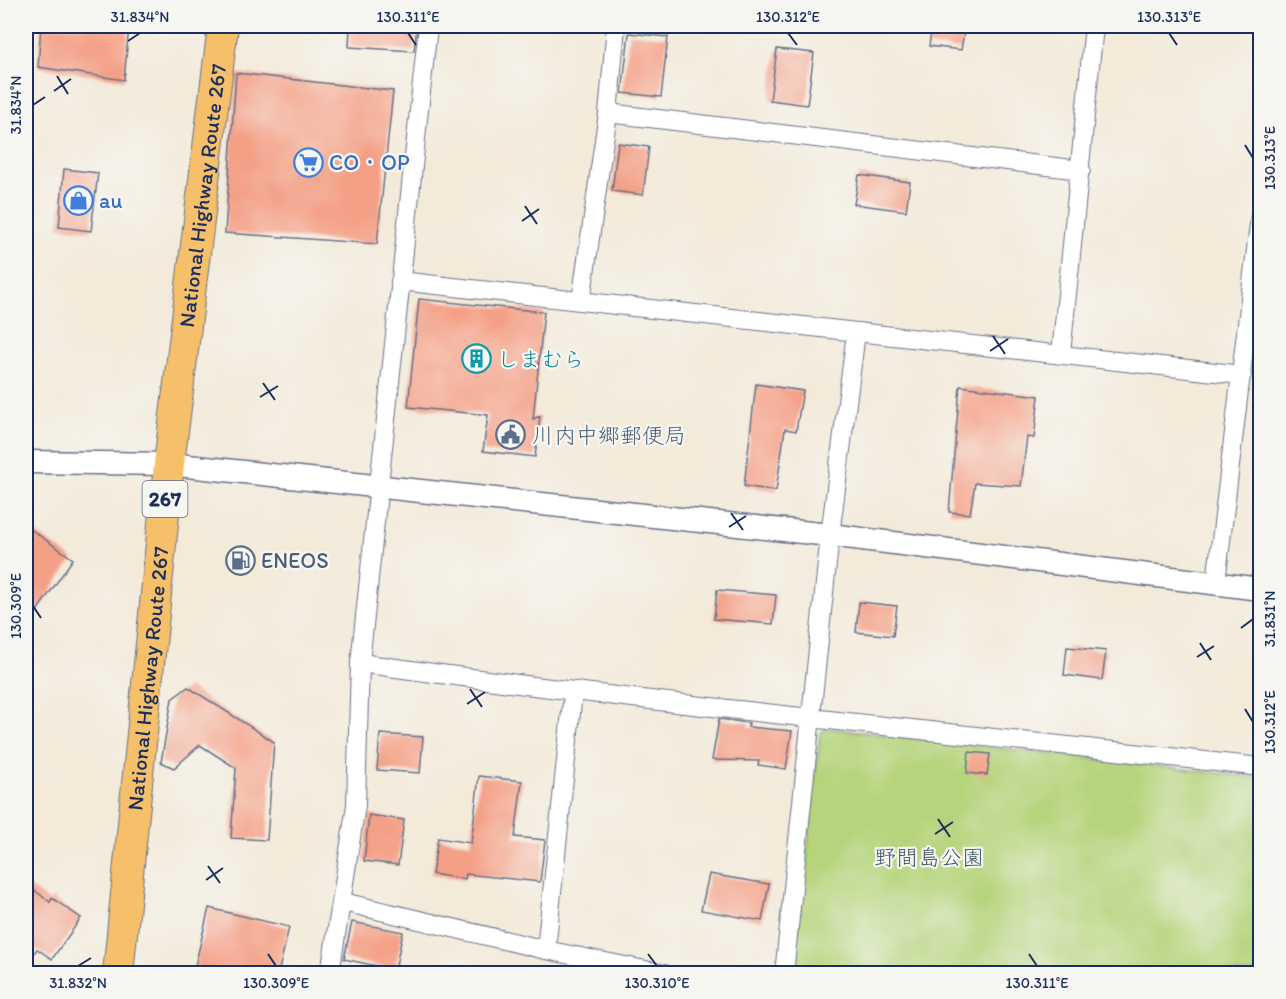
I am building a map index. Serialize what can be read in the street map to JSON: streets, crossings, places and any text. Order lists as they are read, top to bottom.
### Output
{
  "streets": {
    "highway": ["National Highway Route 267", "267"]
  },
  "parks": ["野間島公園"],
  "places": {
    "supermarket": ["CO・OP"],
    "shop": ["au"],
    "building": ["しまむら"],
    "public building": ["川内中郷郵便局"],
    "fuel station": ["ENEOS"]
  },
  "coordinates": [
    "31.834°N",
    "130.311°E",
    "130.312°E",
    "130.313°E",
    "130.309°E",
    "31.831°N",
    "31.832°N",
    "130.310°E"
  ]
}
